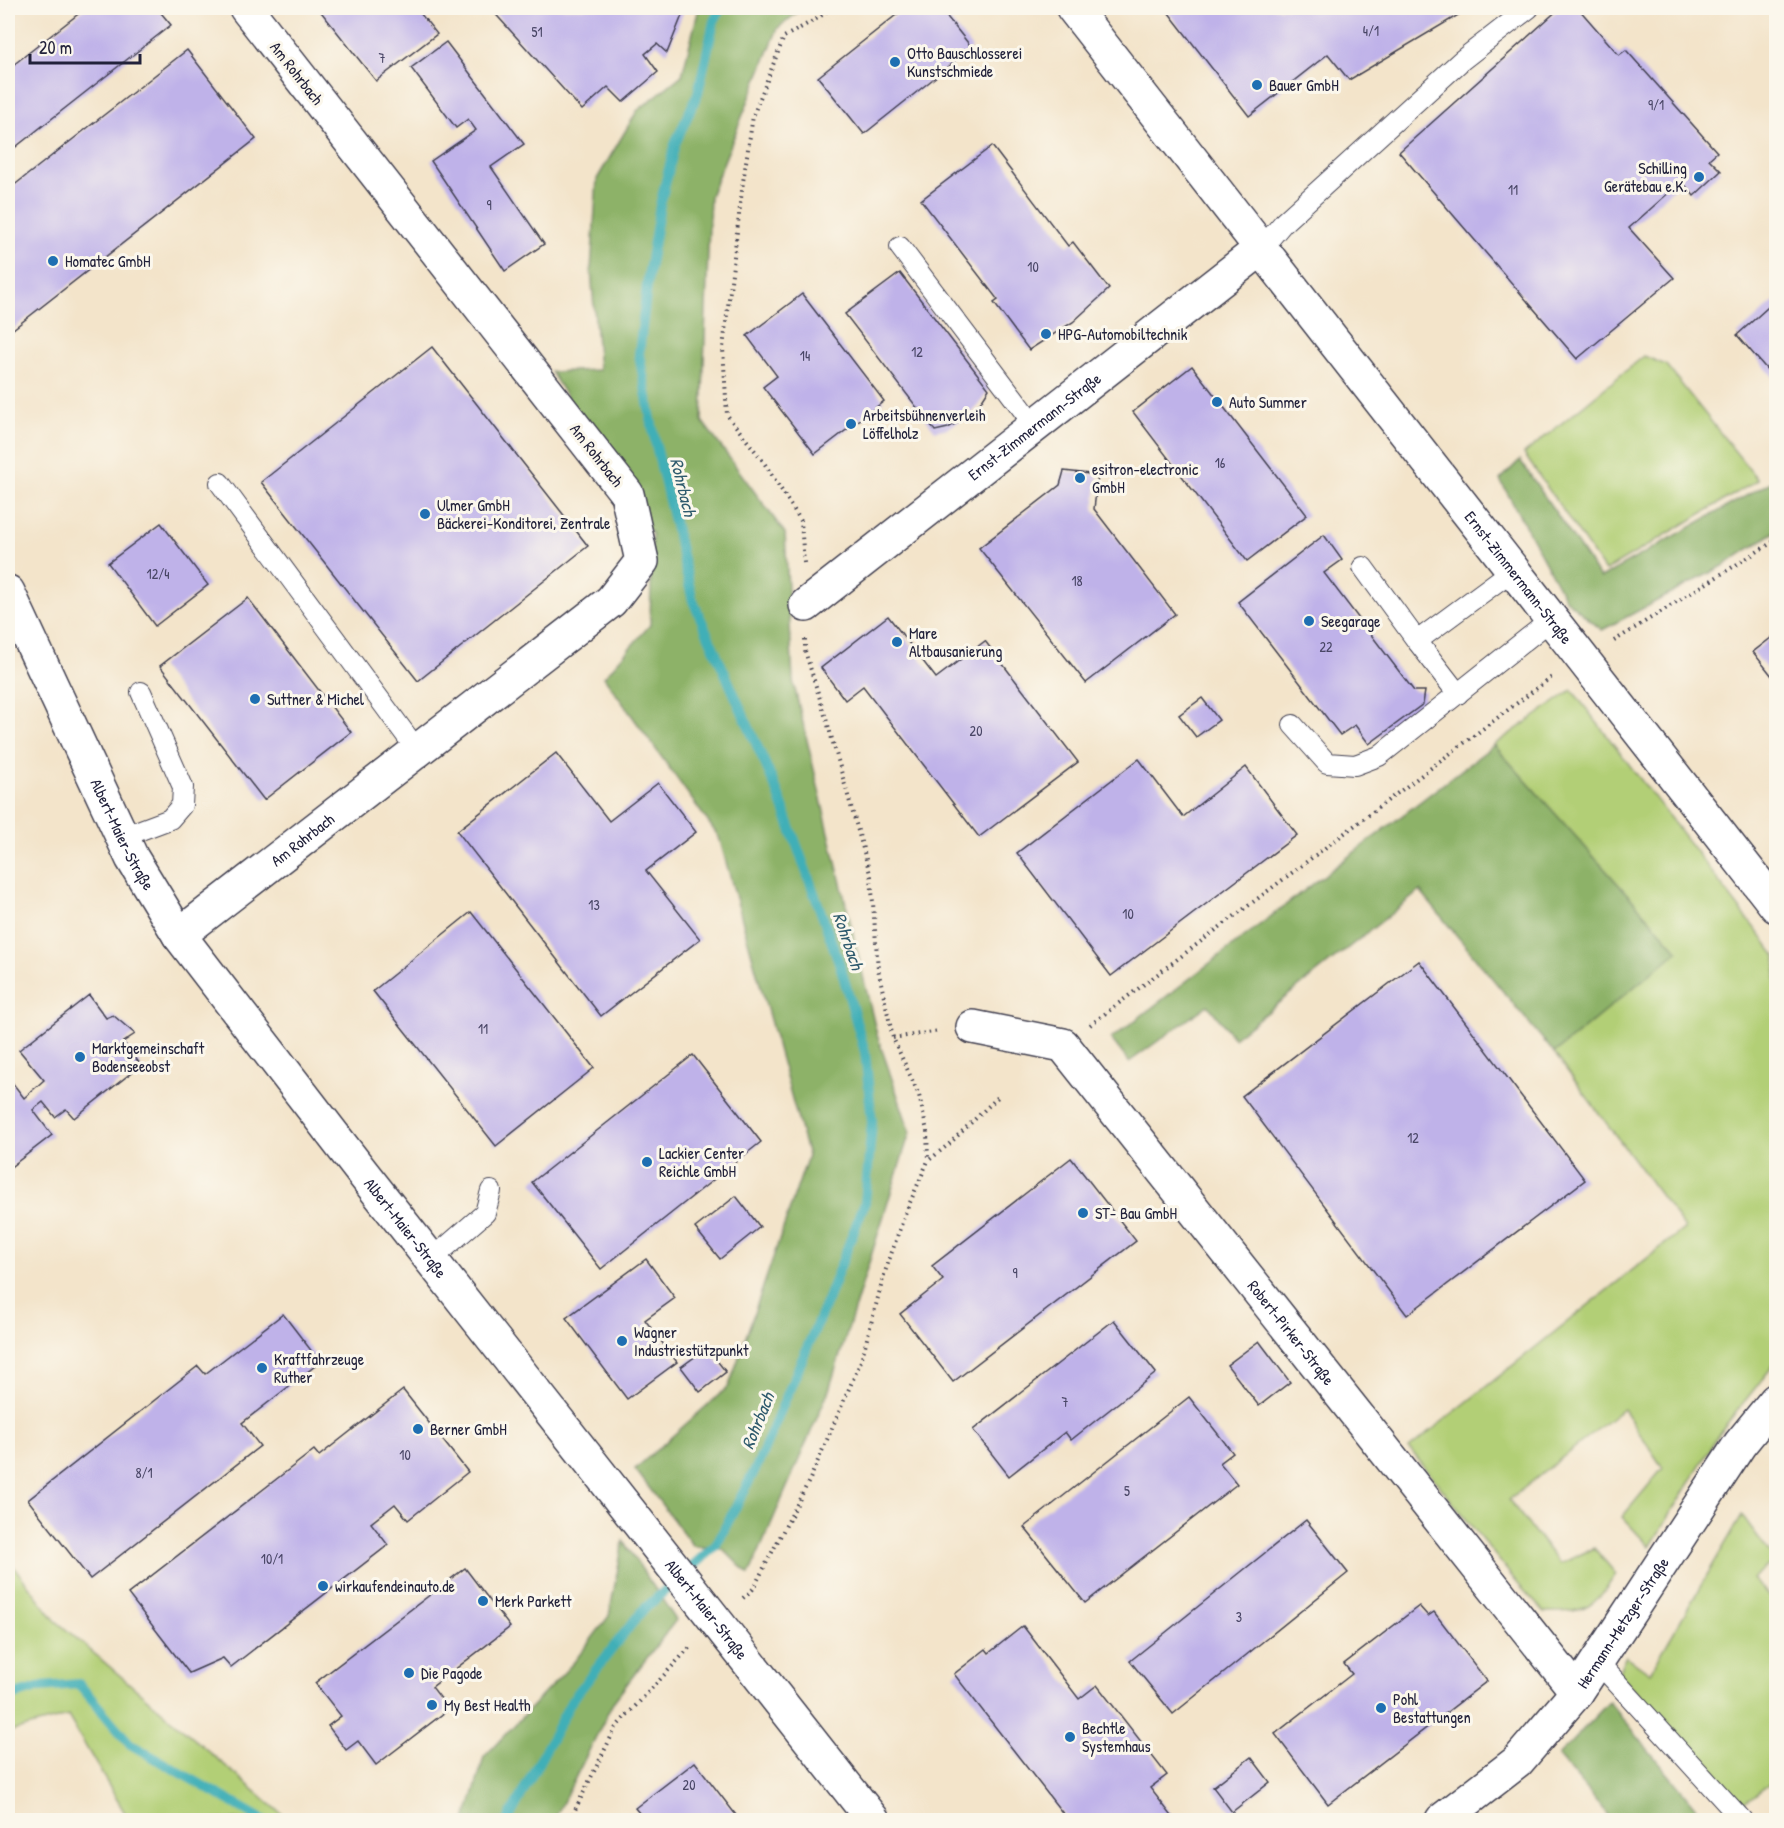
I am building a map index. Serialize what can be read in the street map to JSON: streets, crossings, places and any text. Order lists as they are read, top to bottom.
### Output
{
  "streets": {
    "street": [
      "Am Rohrbach",
      "Ernst-Zimmermann-Straße",
      "Albert-Maier-Straße",
      "Robert-Pirker-Straße",
      "Hermann-Metzger-Straße"
    ]
  },
  "crossings": [
    ["Am Rohrbach", "Albert-Maier-Straße"],
    ["Robert-Pirker-Straße", "Hermann-Metzger-Straße"]
  ],
  "water": ["Rohrbach"],
  "places": [
    "Otto Bauschlosserei Kunstschmiede",
    "Bauer GmbH",
    "Schilling Gerätebau e.K.",
    "Homatec GmbH",
    "HPG-Automobiltechnik",
    "Auto Summer",
    "Arbeitsbühnenverleih Löffelholz",
    "esitron-electronic GmbH",
    "Ulmer GmbH Bäckerei-Konditorei, Zentrale",
    "Seegarage",
    "Mare Altbausanierung",
    "Suttner & Michel",
    "Marktgemeinschaft Bodenseeobst",
    "Lackier Center Reichle GmbH",
    "ST- Bau GmbH",
    "Wagner Industriestützpunkt",
    "Kraftfahrzeuge Ruther",
    "Berner GmbH",
    "wirkaufendeinauto.de",
    "Merk Parkett",
    "Die Pagode",
    "My Best Health",
    "Pohl Bestattungen",
    "Bechtle Systemhaus"
  ],
  "house_numbers": [
    "4/1",
    "51",
    "7",
    "9/1",
    "11",
    "9",
    "10",
    "12",
    "14",
    "16",
    "12/4",
    "18",
    "22",
    "20",
    "13",
    "10",
    "11",
    "12",
    "9",
    "7",
    "10",
    "8/1",
    "5",
    "10/1",
    "3",
    "20"
  ],
  "scale_bar": "20 m"
}
